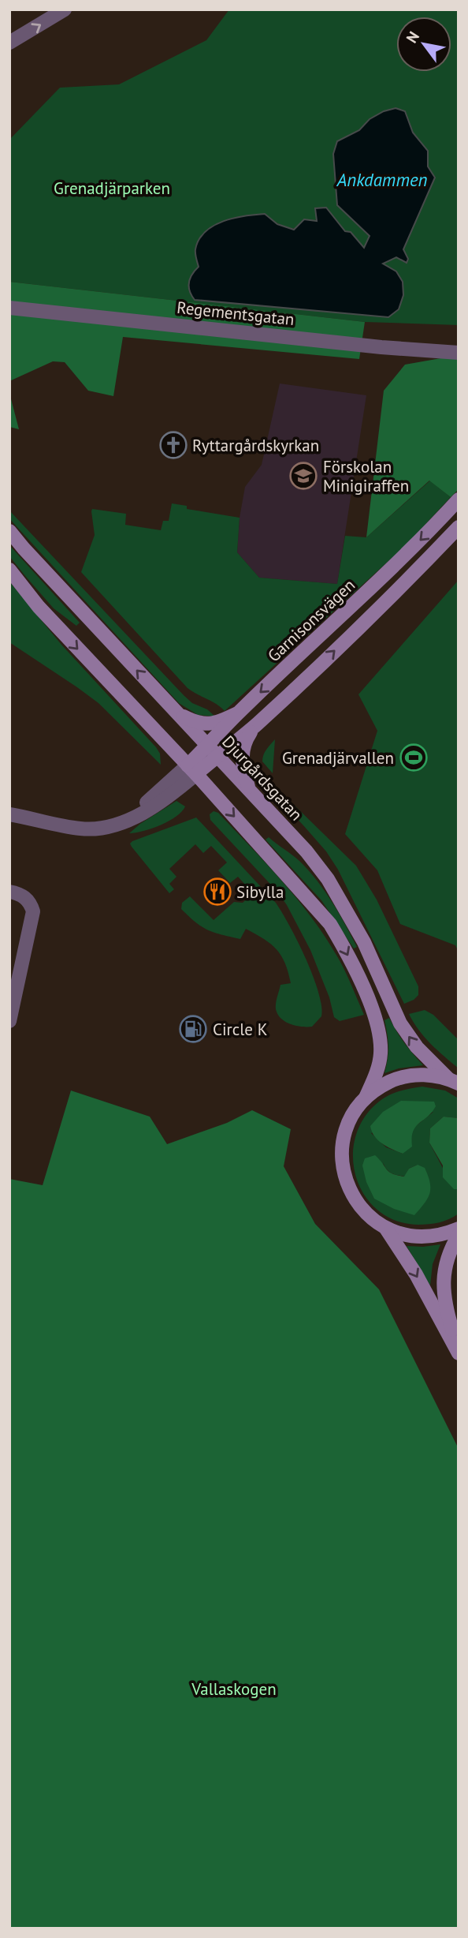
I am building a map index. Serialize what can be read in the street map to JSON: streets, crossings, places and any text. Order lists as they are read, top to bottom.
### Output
{
  "streets": {
    "main road": ["Garnisonsvägen", "Djurgårdsgatan"],
    "street": ["Regementsgatan"]
  },
  "crossings": [
    ["Garnisonsvägen", "Djurgårdsgatan"]
  ],
  "water": ["Ankdammen"],
  "parks": ["Grenadjärparken", "Vallaskogen"],
  "places": {
    "church": ["Ryttargårdskyrkan"],
    "school or university": ["Förskolan Minigiraffen"],
    "sports": ["Grenadjärvallen"],
    "restaurant": ["Sibylla"],
    "fuel station": ["Circle K"]
  },
  "north": "top left"
}
